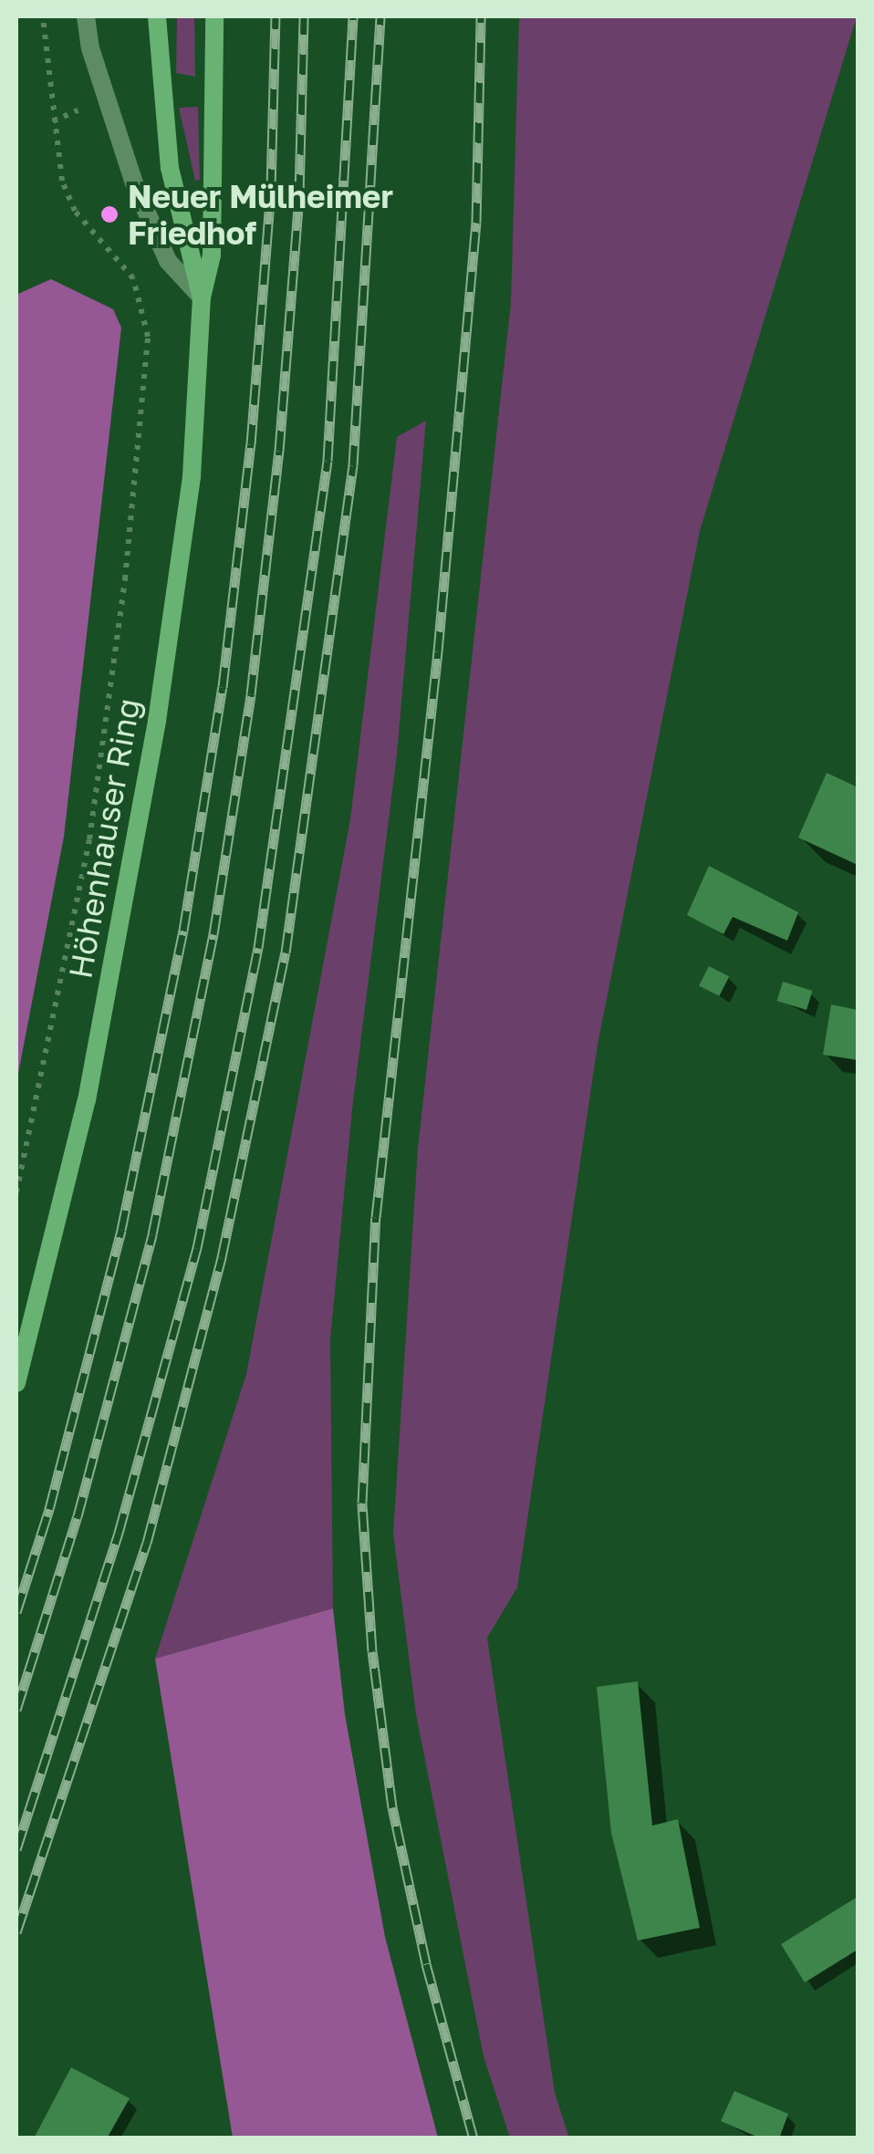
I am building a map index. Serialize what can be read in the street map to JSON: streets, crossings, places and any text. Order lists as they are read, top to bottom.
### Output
{
  "streets": {
    "street": ["Höhenhauser Ring"]
  },
  "places": ["Neuer Mülheimer Friedhof"]
}
